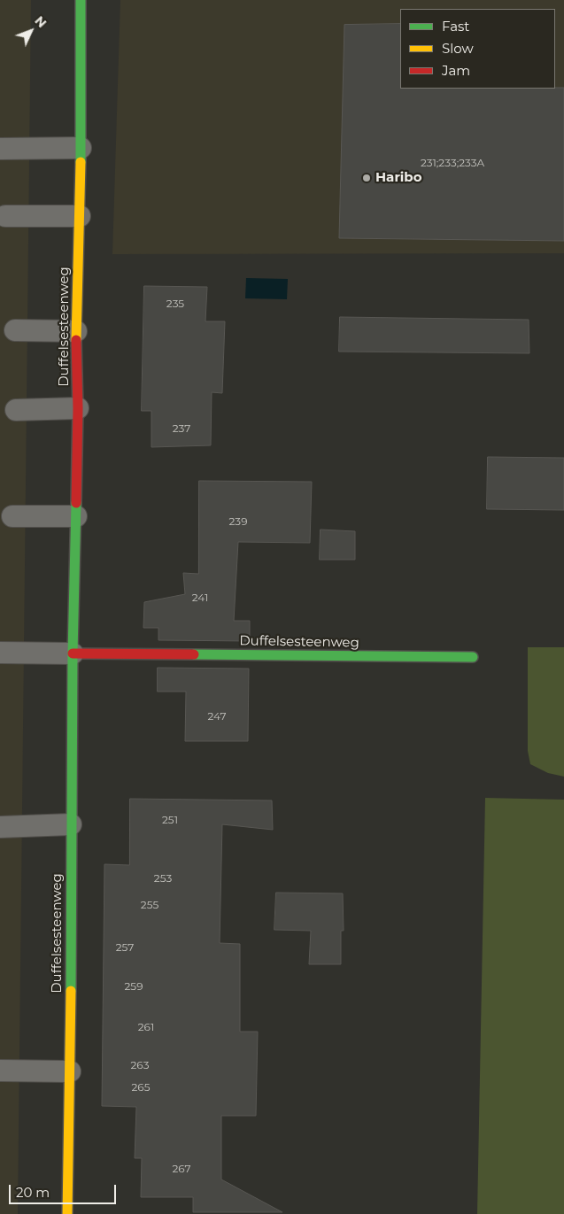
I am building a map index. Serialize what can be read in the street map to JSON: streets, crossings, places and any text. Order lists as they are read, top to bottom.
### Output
{
  "streets": {
    "street": ["Duffelsesteenweg"]
  },
  "places": ["Haribo"],
  "house_numbers": [
    "231;233;233A",
    "235",
    "237",
    "239",
    "241",
    "247",
    "251",
    "253",
    "255",
    "257",
    "259",
    "261",
    "263",
    "265",
    "267"
  ],
  "legend": ["Fast", "Slow", "Jam"],
  "scale_bar": "20 m",
  "north": "top right"
}
